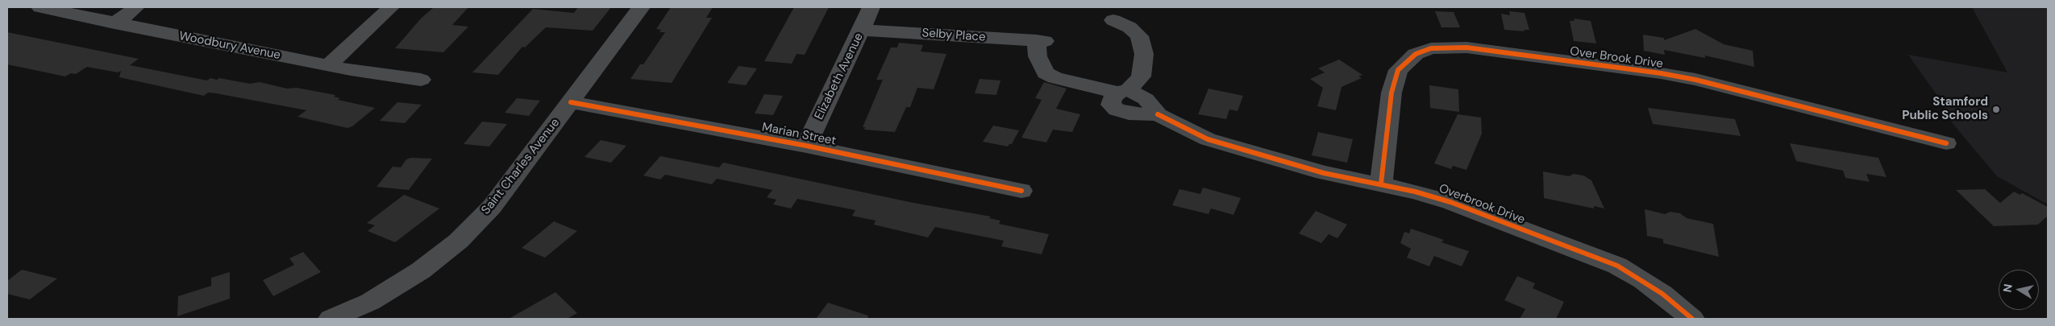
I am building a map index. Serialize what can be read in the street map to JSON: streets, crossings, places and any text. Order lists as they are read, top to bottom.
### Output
{
  "streets": {
    "street": [
      "Selby Place",
      "Woodbury Avenue",
      "Over Brook Drive",
      "Elizabeth Avenue",
      "Marian Street",
      "Saint Charles Avenue",
      "Overbrook Drive"
    ]
  },
  "crossings": [
    ["Selby Place", "Elizabeth Avenue"],
    ["Selby Place", "Overbrook Drive"],
    ["Over Brook Drive", "Overbrook Drive"],
    ["Elizabeth Avenue", "Marian Street"],
    ["Marian Street", "Saint Charles Avenue"]
  ],
  "places": ["Stamford Public Schools"],
  "north": "left"
}
